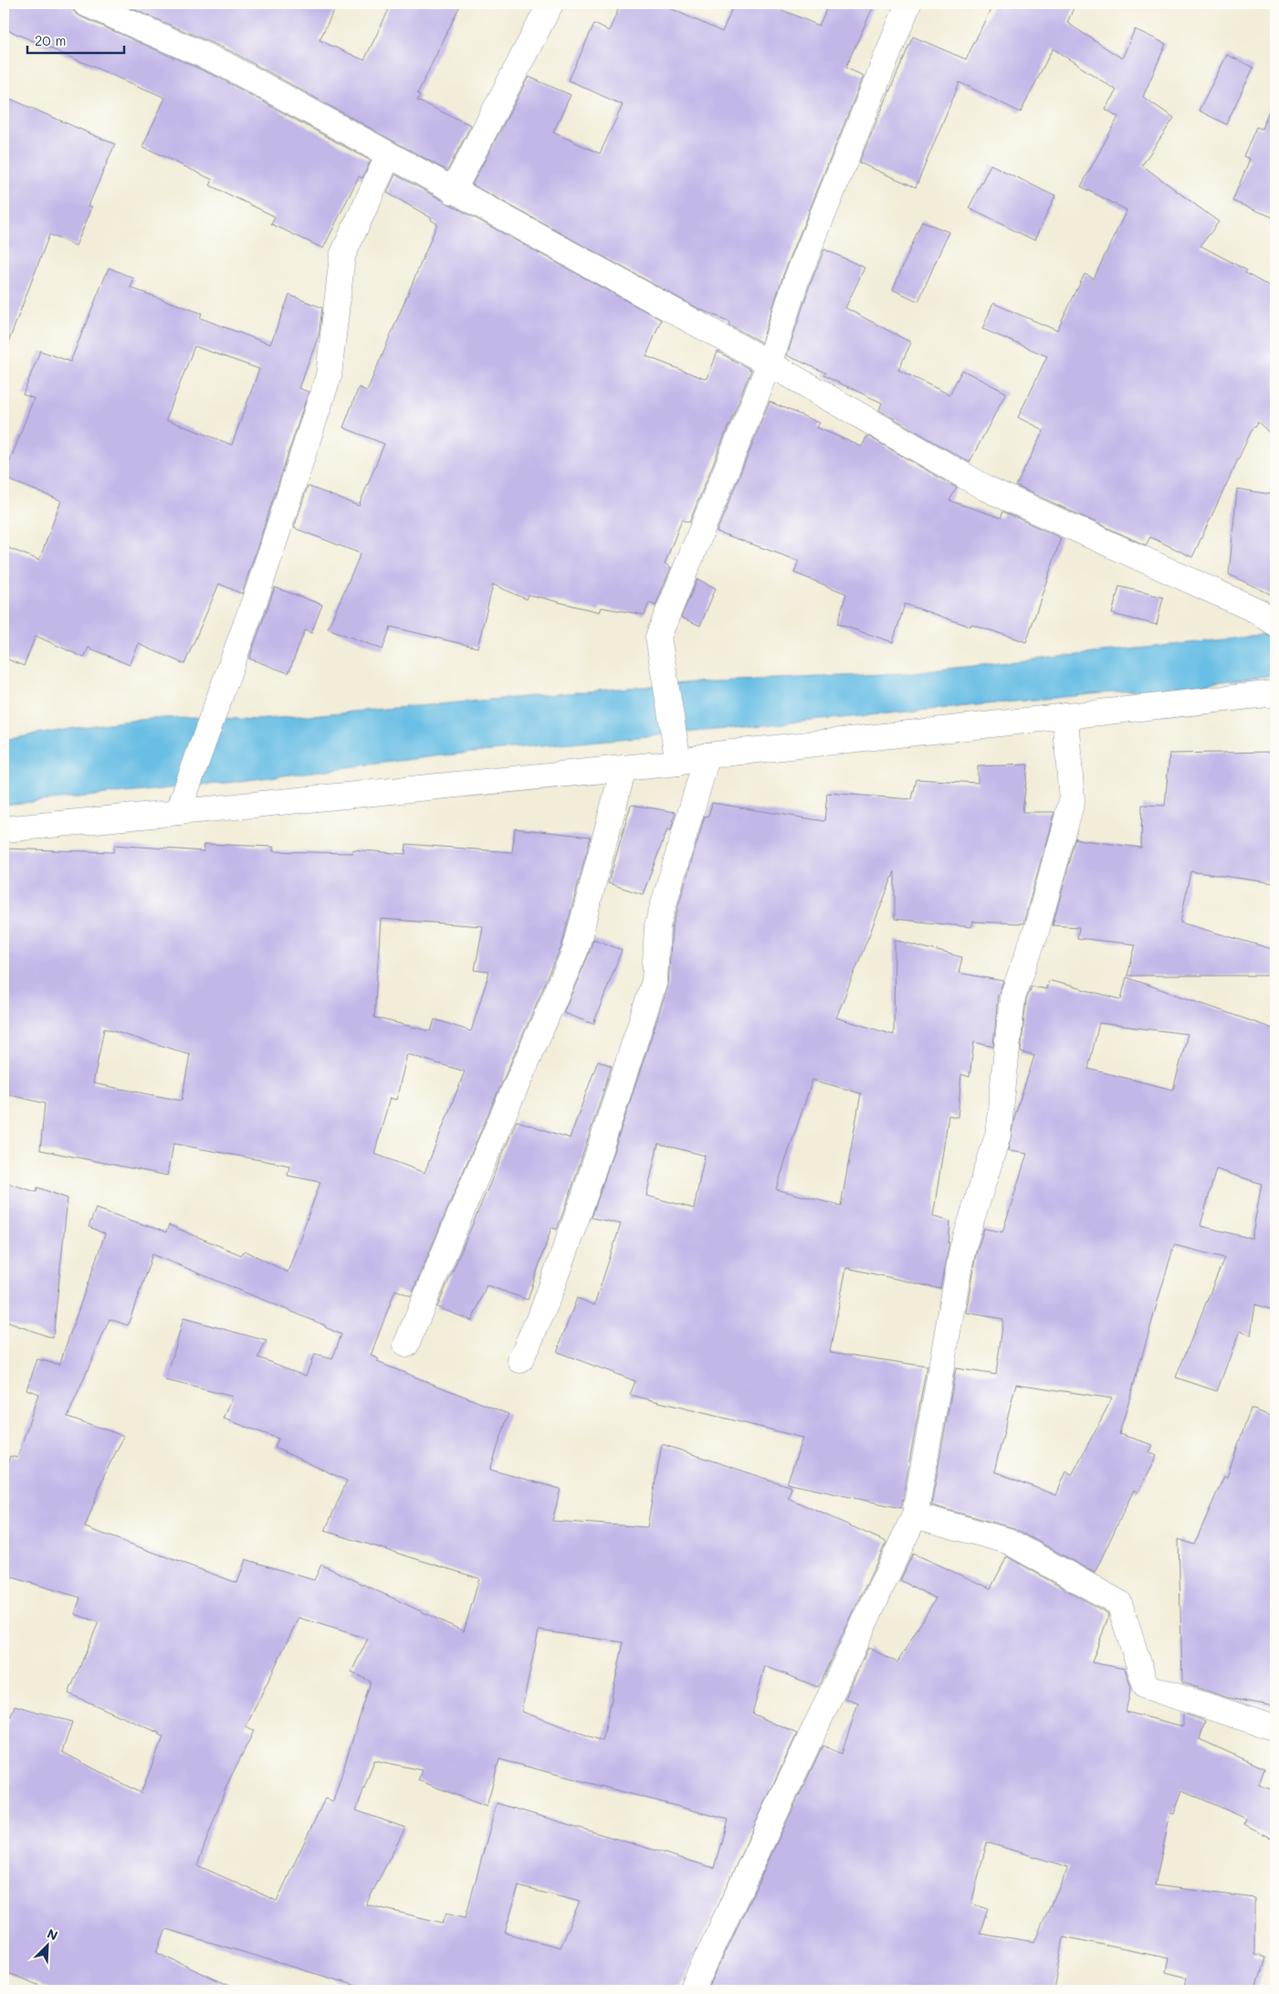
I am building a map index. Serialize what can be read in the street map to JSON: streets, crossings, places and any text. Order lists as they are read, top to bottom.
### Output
{
  "scale_bar": "20 m",
  "north": "top right"
}
